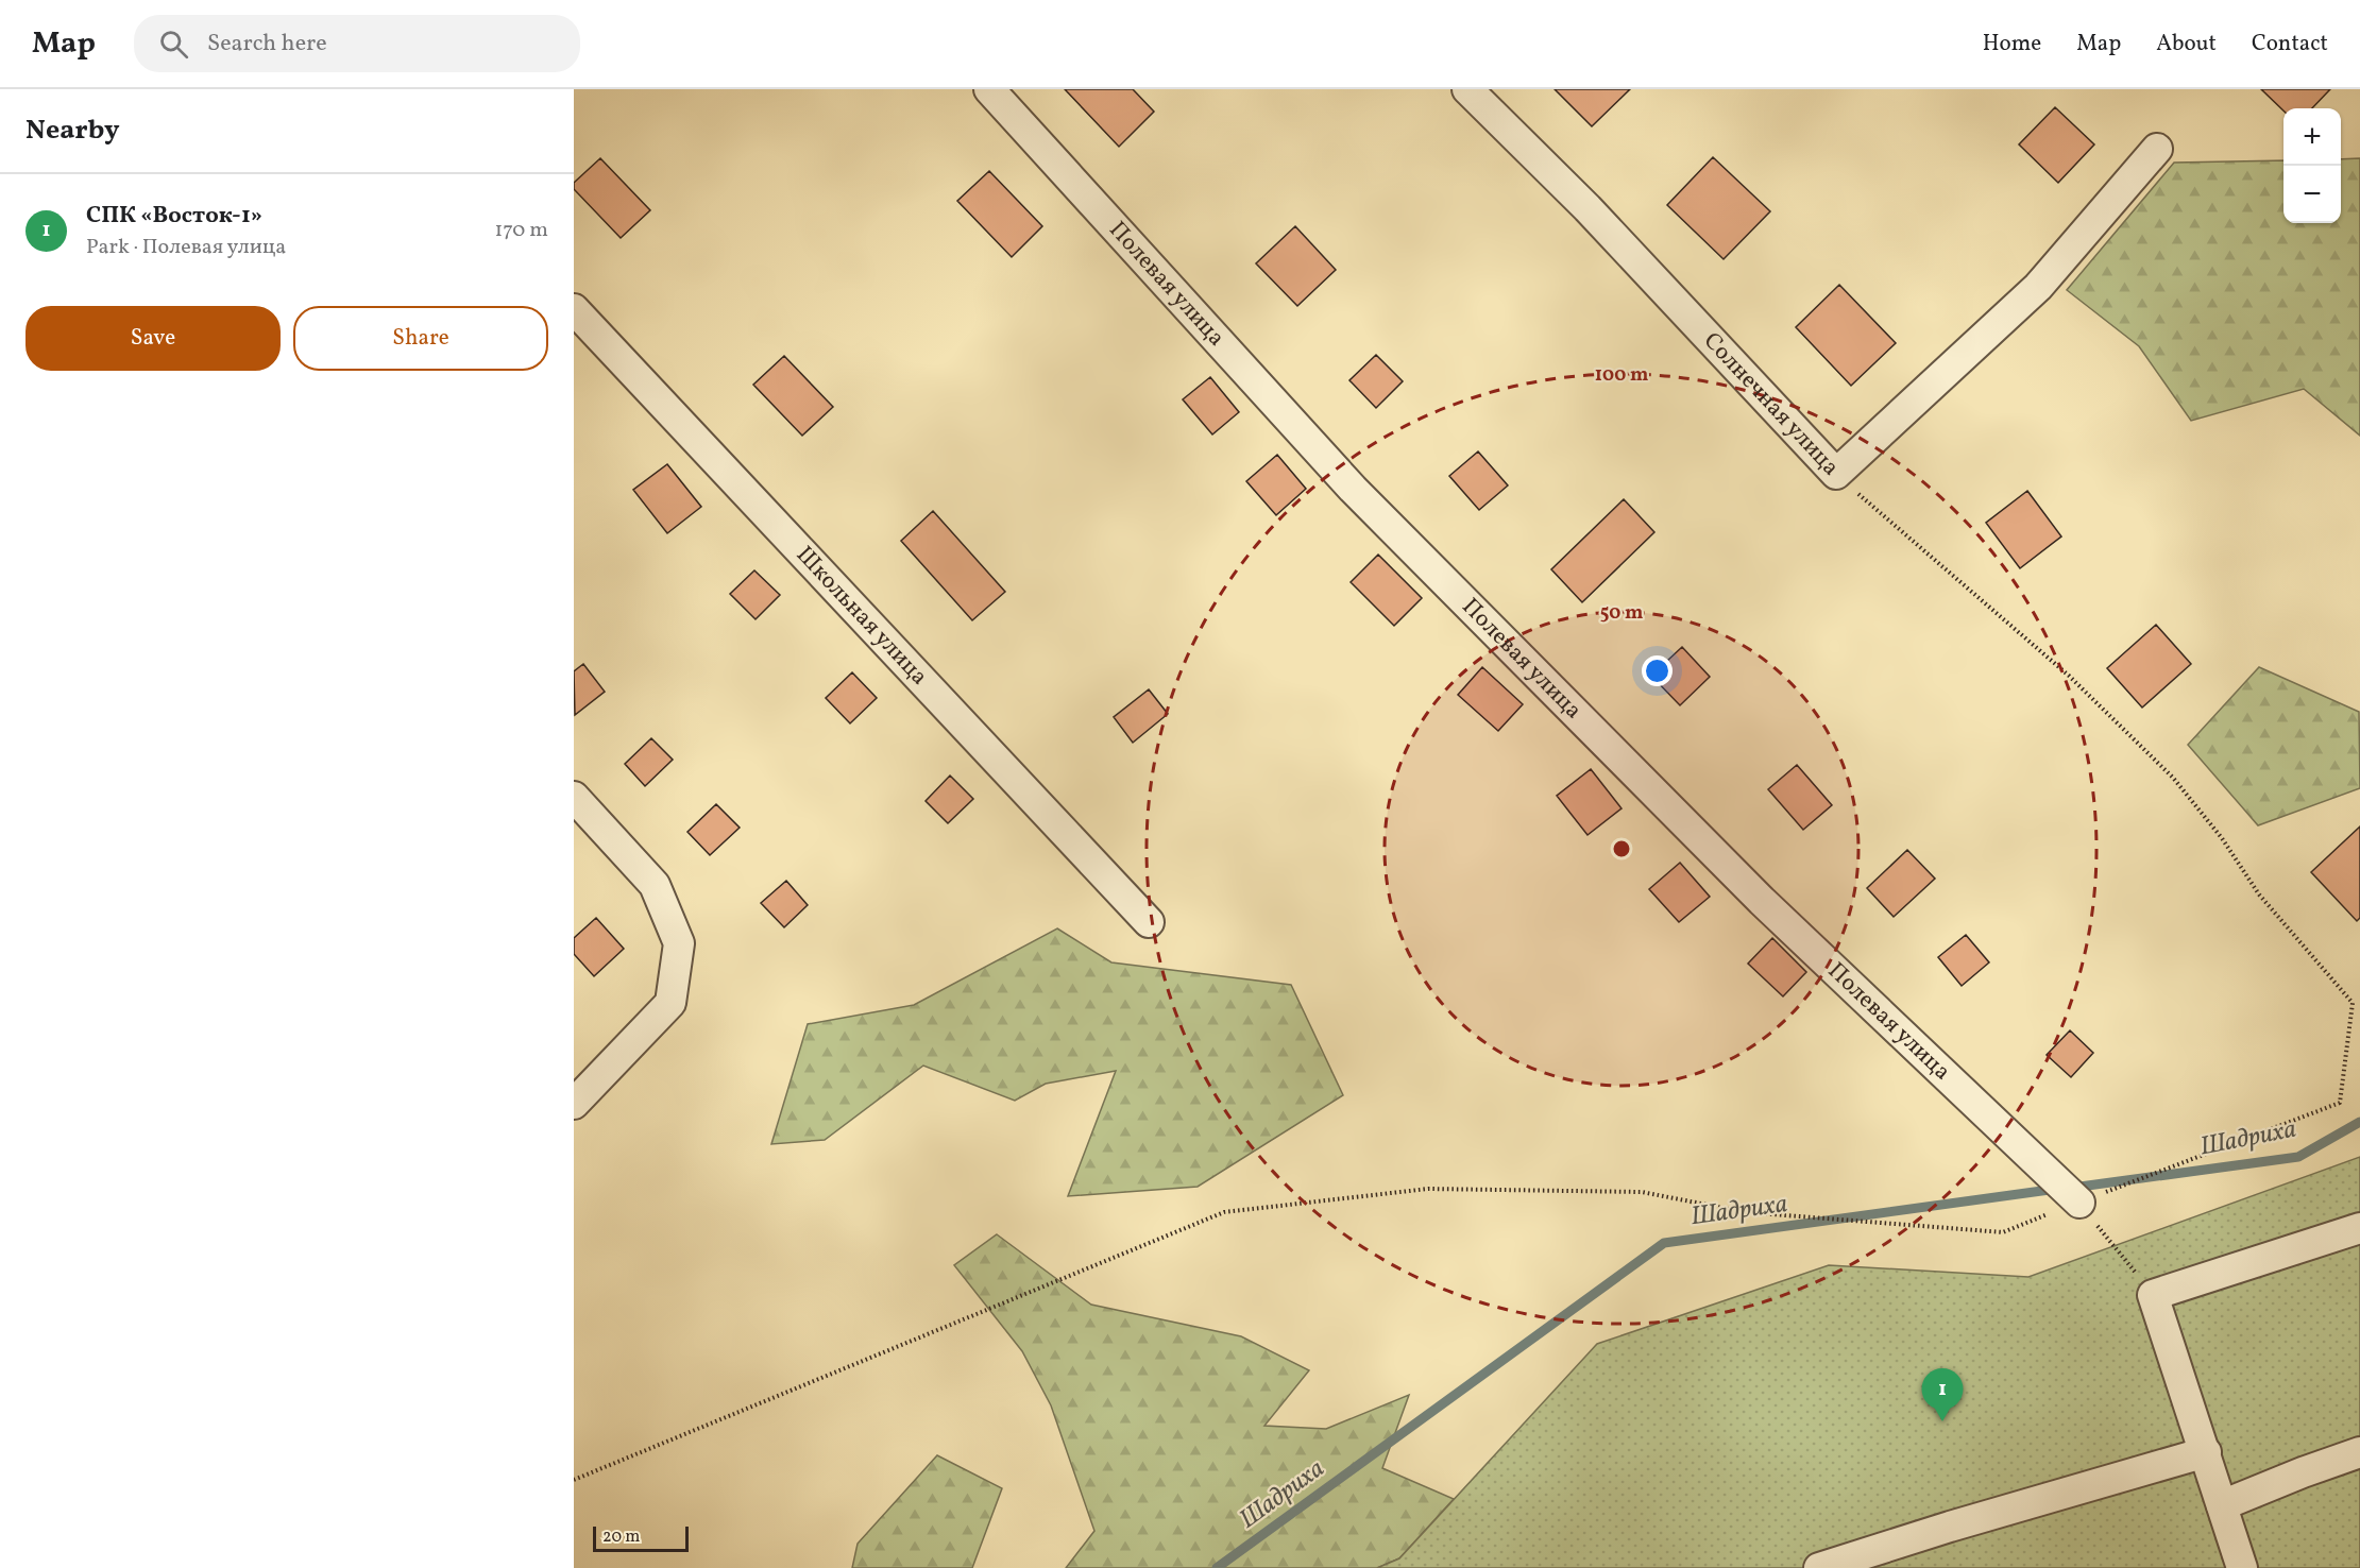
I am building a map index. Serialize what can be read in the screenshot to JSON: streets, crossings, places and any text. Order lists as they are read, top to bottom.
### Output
{
  "streets": {
    "street": ["Полевая улица", "Солнечная улица", "Школьная улица"]
  },
  "water": ["Шадриха"],
  "scale_bar": "20 m",
  "page": {
    "header": "Map",
    "search": "Search here",
    "nav": [
      "Home",
      "Map",
      "About",
      "Contact"
    ],
    "heading": "Nearby",
    "map_buttons": ["+", "−"],
    "list": [
      {
        "mark": "1",
        "name": "СПК «Восток-1»",
        "note": "Park · Полевая улица",
        "value": "170 m"
      }
    ],
    "buttons": ["Save", "Share"],
    "pins": "1",
    "scale": "20 m"
  },
  "rings": ["100 m", "50 m"]
}
